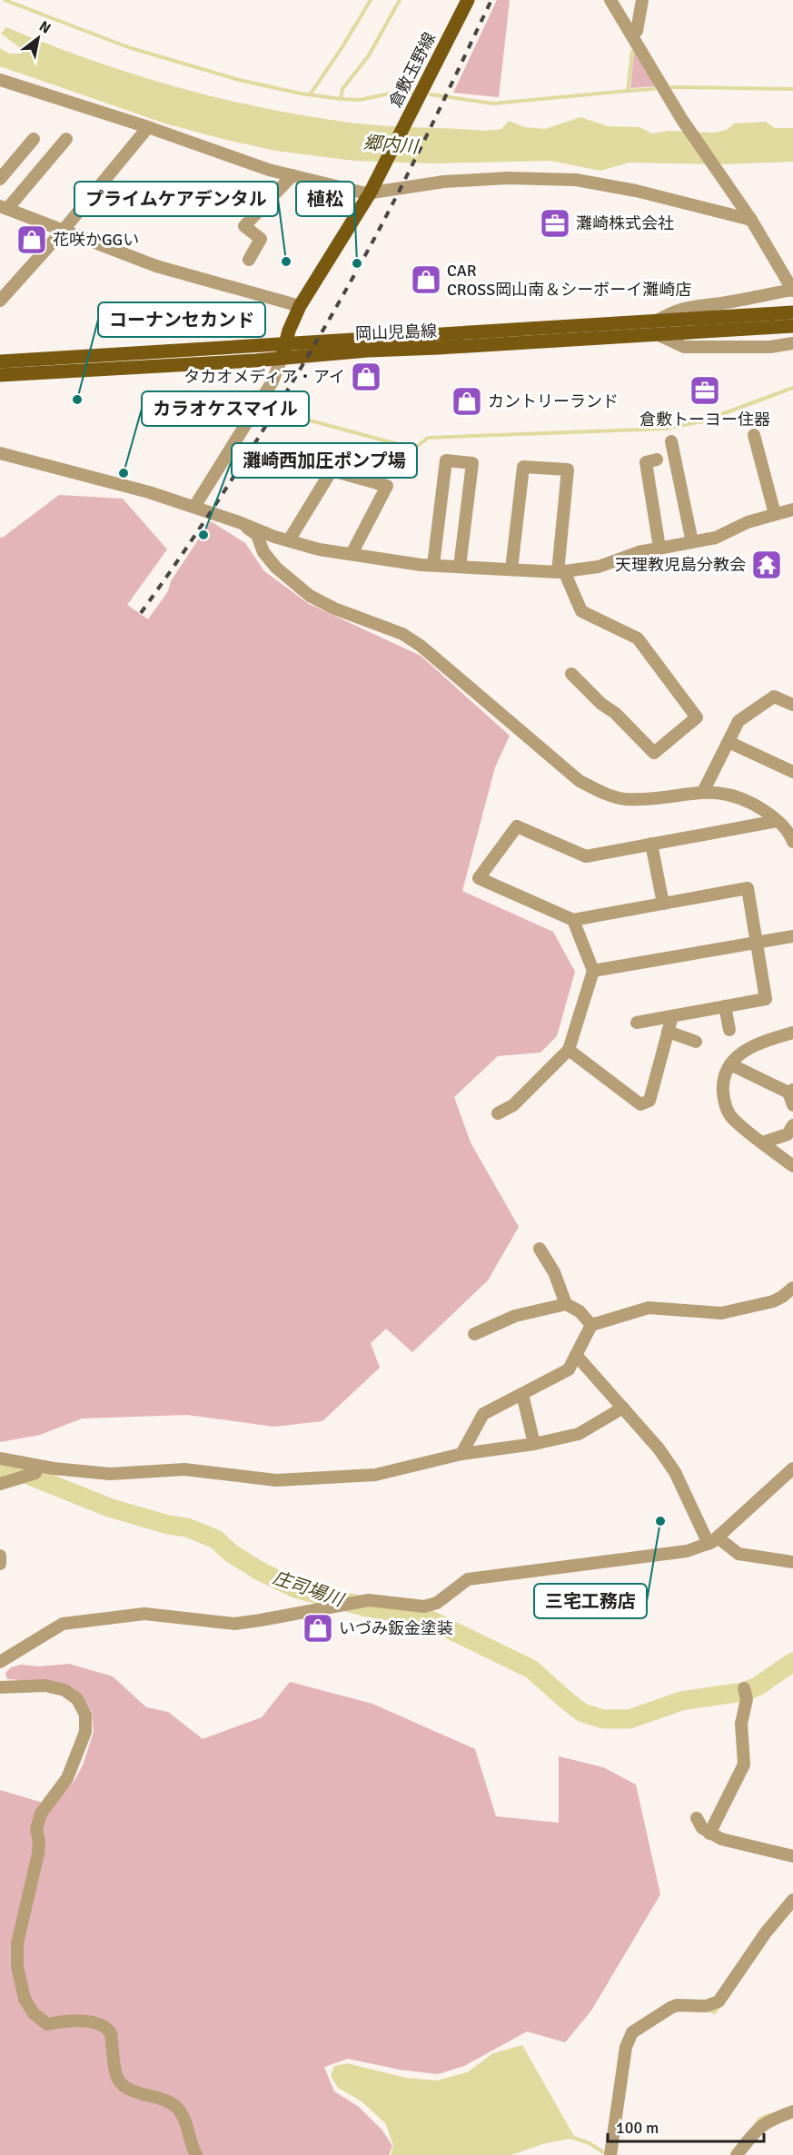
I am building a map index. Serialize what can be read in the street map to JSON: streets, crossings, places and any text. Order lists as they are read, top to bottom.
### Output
{
  "streets": {
    "main road": ["倉敷玉野線", "岡山児島線"]
  },
  "crossings": [
    ["倉敷玉野線", "岡山児島線"]
  ],
  "water": ["郷内川", "庄司場川"],
  "places": {
    "office": ["灘崎株式会社", "倉敷トーヨー住器"],
    "shop": [
      "花咲かGGい",
      "CAR CROSS岡山南＆シーボーイ灘崎店",
      "タカオメディア・アイ",
      "カントリーランド",
      "いづみ鈑金塗装"
    ],
    "other": [
      "プライムケアデンタル",
      "植松",
      "コーナンセカンド",
      "カラオケスマイル",
      "灘崎西加圧ポンプ場",
      "三宅工務店"
    ],
    "temple": ["天理教児島分教会"]
  },
  "scale_bar": "100 m",
  "north": "top right"
}
